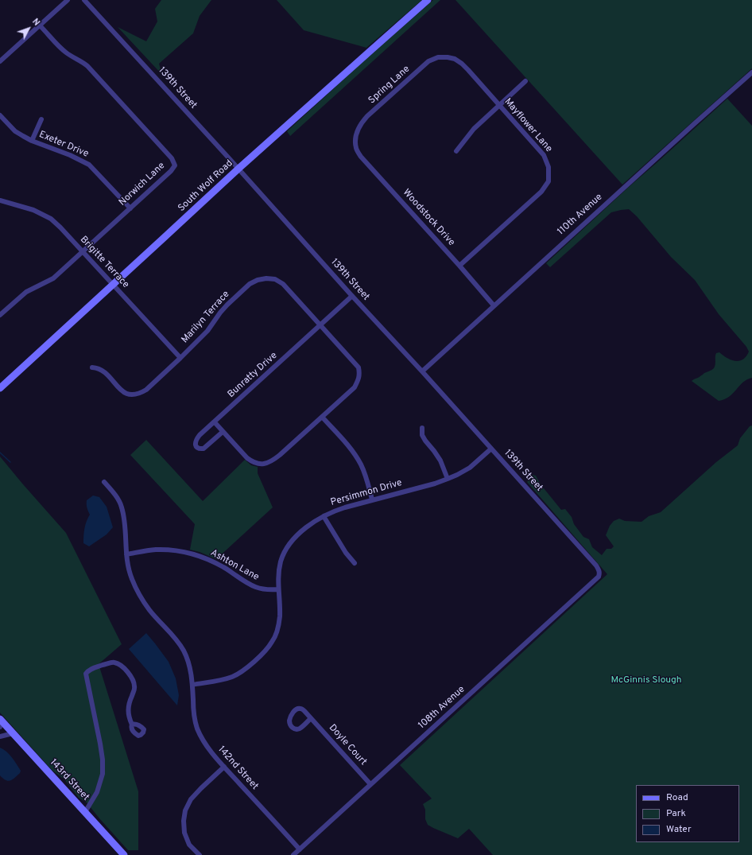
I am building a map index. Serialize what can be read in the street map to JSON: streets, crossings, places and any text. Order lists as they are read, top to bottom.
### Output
{
  "streets": {
    "main road": ["South Wolf Road", "143rd Street"],
    "street": [
      "Spring Lane",
      "139th Street",
      "Mayflower Lane",
      "Exeter Drive",
      "Norwich Lane",
      "110th Avenue",
      "Woodstock Drive",
      "Brigitte Terrace",
      "Marilyn Terrace",
      "Bunratty Drive",
      "Persimmon Drive",
      "Ashton Lane",
      "108th Avenue",
      "Doyle Court",
      "142nd Street"
    ]
  },
  "crossings": [
    ["Spring Lane", "Mayflower Lane"],
    ["Spring Lane", "Woodstock Drive"],
    ["139th Street", "South Wolf Road"],
    ["139th Street", "110th Avenue"],
    ["139th Street", "Bunratty Drive"],
    ["139th Street", "Persimmon Drive"],
    ["139th Street", "108th Avenue"],
    ["Mayflower Lane", "Woodstock Drive"],
    ["Exeter Drive", "Norwich Lane"],
    ["Norwich Lane", "Brigitte Terrace"],
    ["South Wolf Road", "Brigitte Terrace"],
    ["110th Avenue", "Woodstock Drive"],
    ["Brigitte Terrace", "Marilyn Terrace"],
    ["Marilyn Terrace", "Bunratty Drive"],
    ["Persimmon Drive", "Ashton Lane"],
    ["Persimmon Drive", "142nd Street"],
    ["Ashton Lane", "142nd Street"],
    ["108th Avenue", "Doyle Court"],
    ["108th Avenue", "142nd Street"]
  ],
  "parks": ["McGinnis Slough"],
  "legend": ["Road", "Park", "Water"],
  "north": "top right"
}
